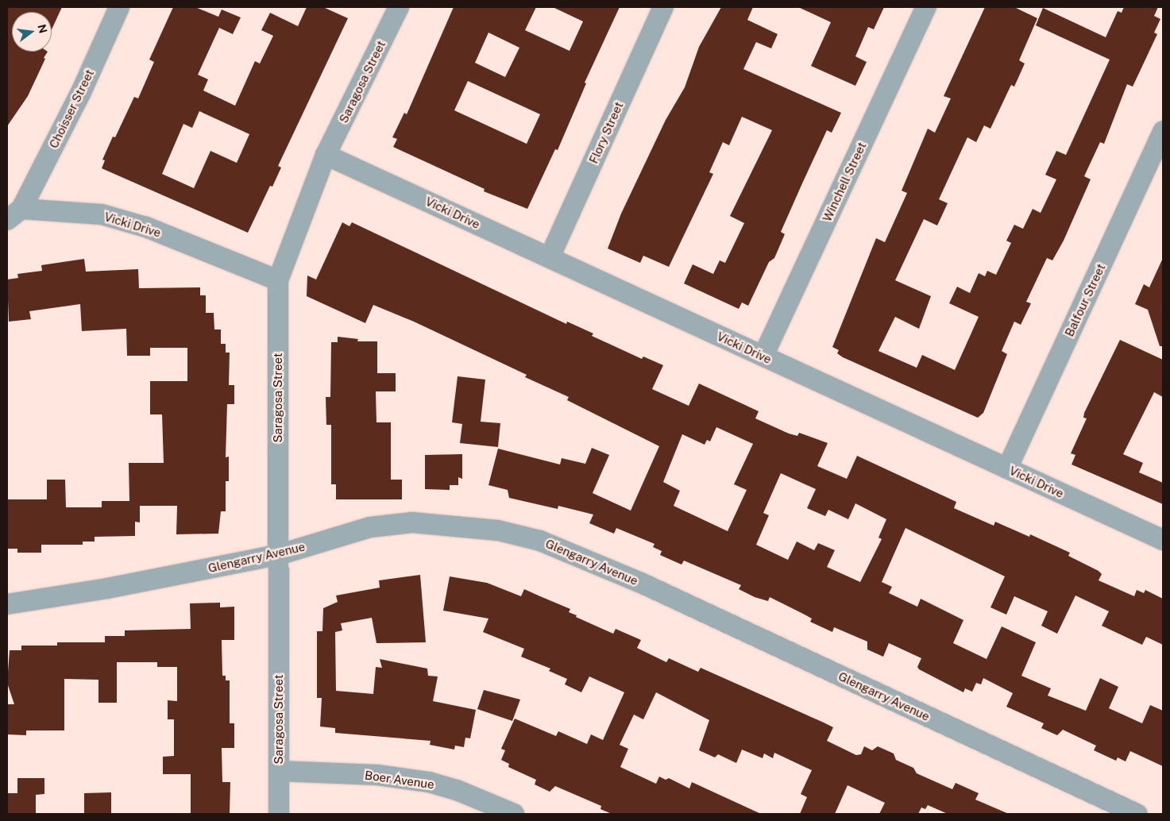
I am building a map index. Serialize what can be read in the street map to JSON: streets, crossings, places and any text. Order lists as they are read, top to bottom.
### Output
{
  "streets": {
    "street": [
      "Saragosa Street",
      "Choisser Street",
      "Flory Street",
      "Winchell Street",
      "Vicki Drive",
      "Balfour Street",
      "Glengarry Avenue",
      "Boer Avenue"
    ]
  },
  "crossings": [
    ["Saragosa Street", "Vicki Drive"],
    ["Saragosa Street", "Glengarry Avenue"],
    ["Saragosa Street", "Boer Avenue"],
    ["Choisser Street", "Vicki Drive"],
    ["Flory Street", "Vicki Drive"],
    ["Winchell Street", "Vicki Drive"],
    ["Vicki Drive", "Balfour Street"]
  ],
  "north": "right"
}
